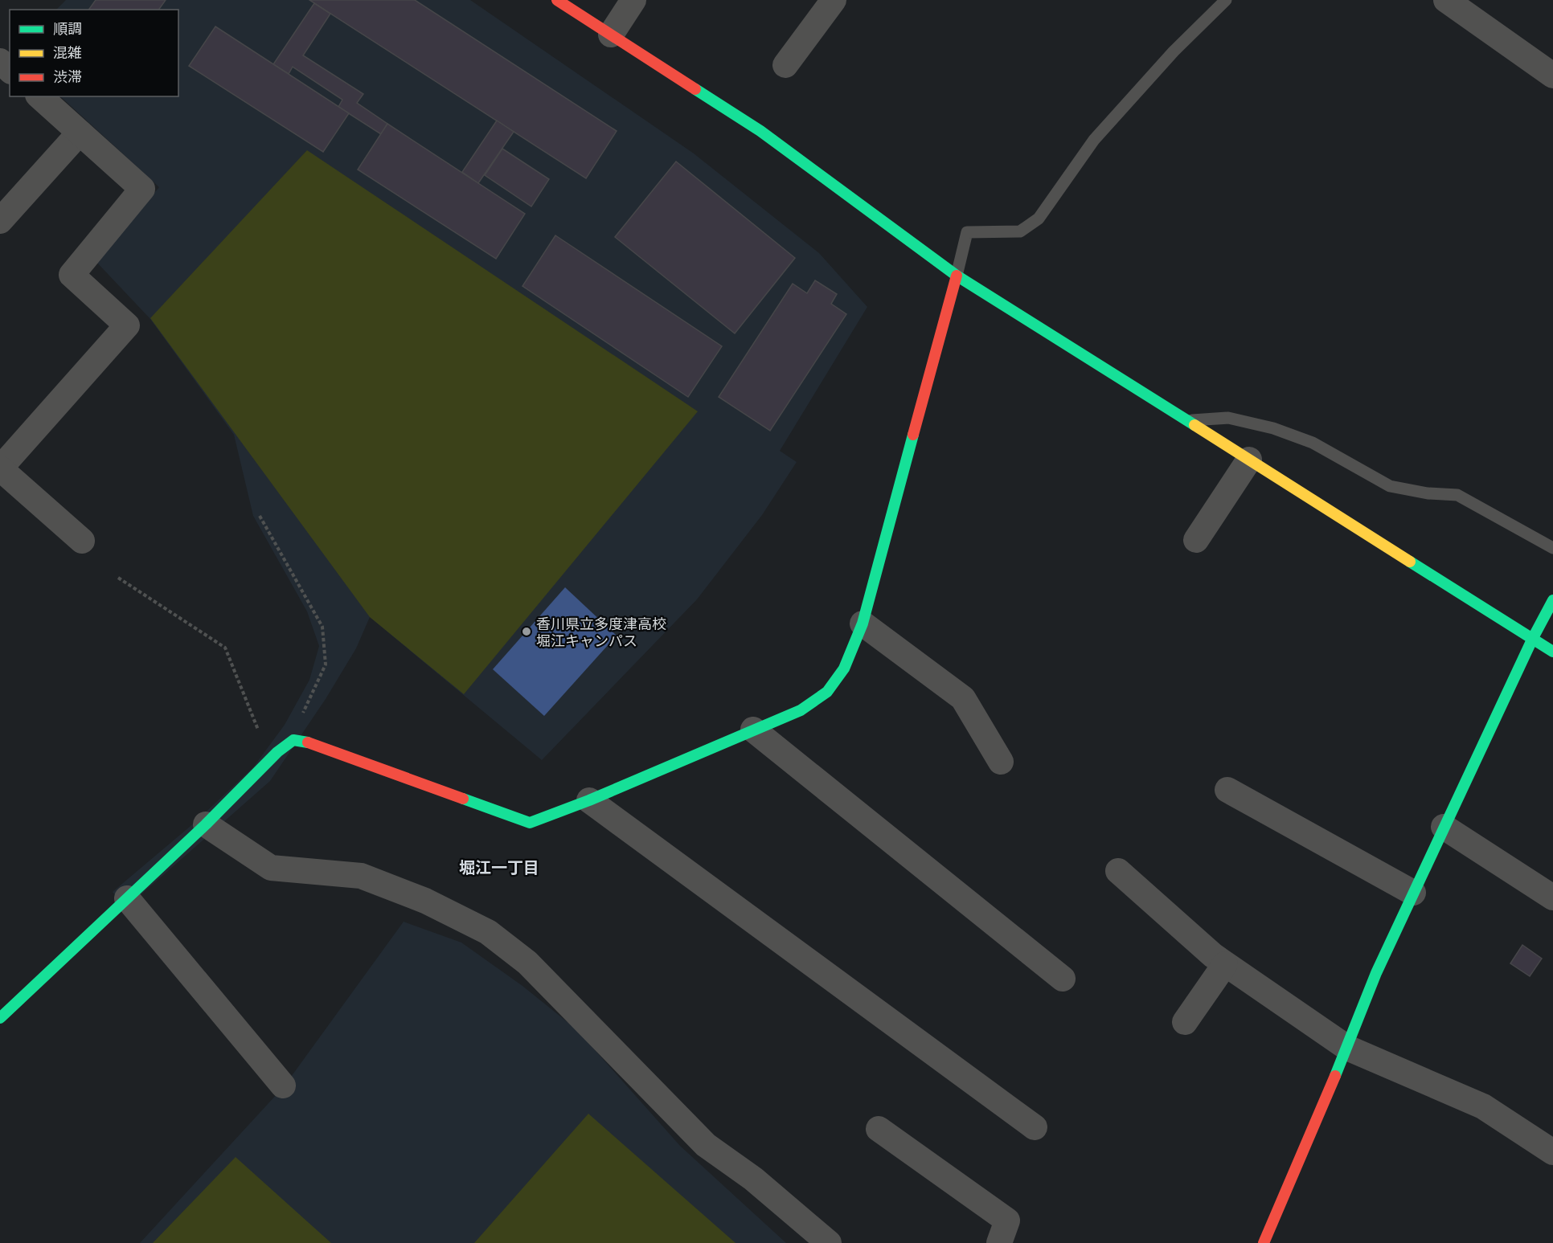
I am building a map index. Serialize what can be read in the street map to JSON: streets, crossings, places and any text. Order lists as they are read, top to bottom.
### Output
{
  "districts": ["堀江一丁目"],
  "places": ["香川県立多度津高校 堀江キャンパス"],
  "legend": ["順調", "混雑", "渋滞"]
}
